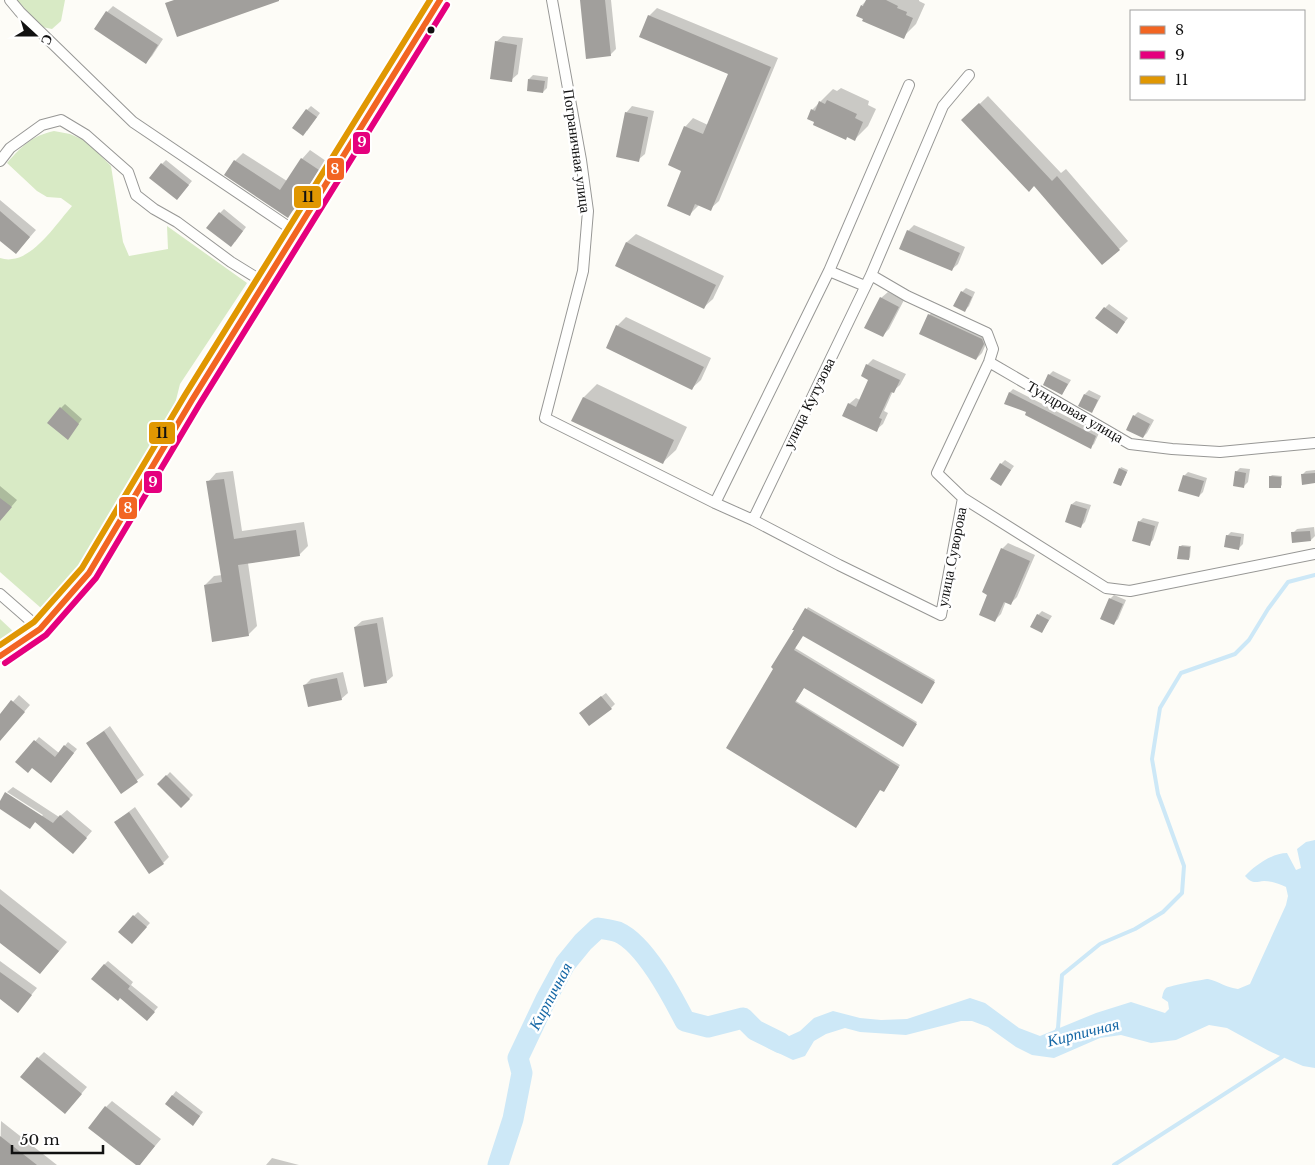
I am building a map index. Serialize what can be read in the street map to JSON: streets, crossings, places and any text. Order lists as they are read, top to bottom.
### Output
{
  "streets": {
    "street": [
      "Пограничная улица",
      "улица Кутузова",
      "Тундровая улица",
      "улица Суворова"
    ]
  },
  "crossings": [
    ["Пограничная улица", "улица Суворова"],
    ["улица Кутузова", "улица Суворова"]
  ],
  "water": ["Кирпичная"],
  "lines": ["transit line 8", "transit line 11", "transit line 9"],
  "legend": ["8", "9", "11"],
  "scale_bar": "50 m",
  "north": "right"
}
